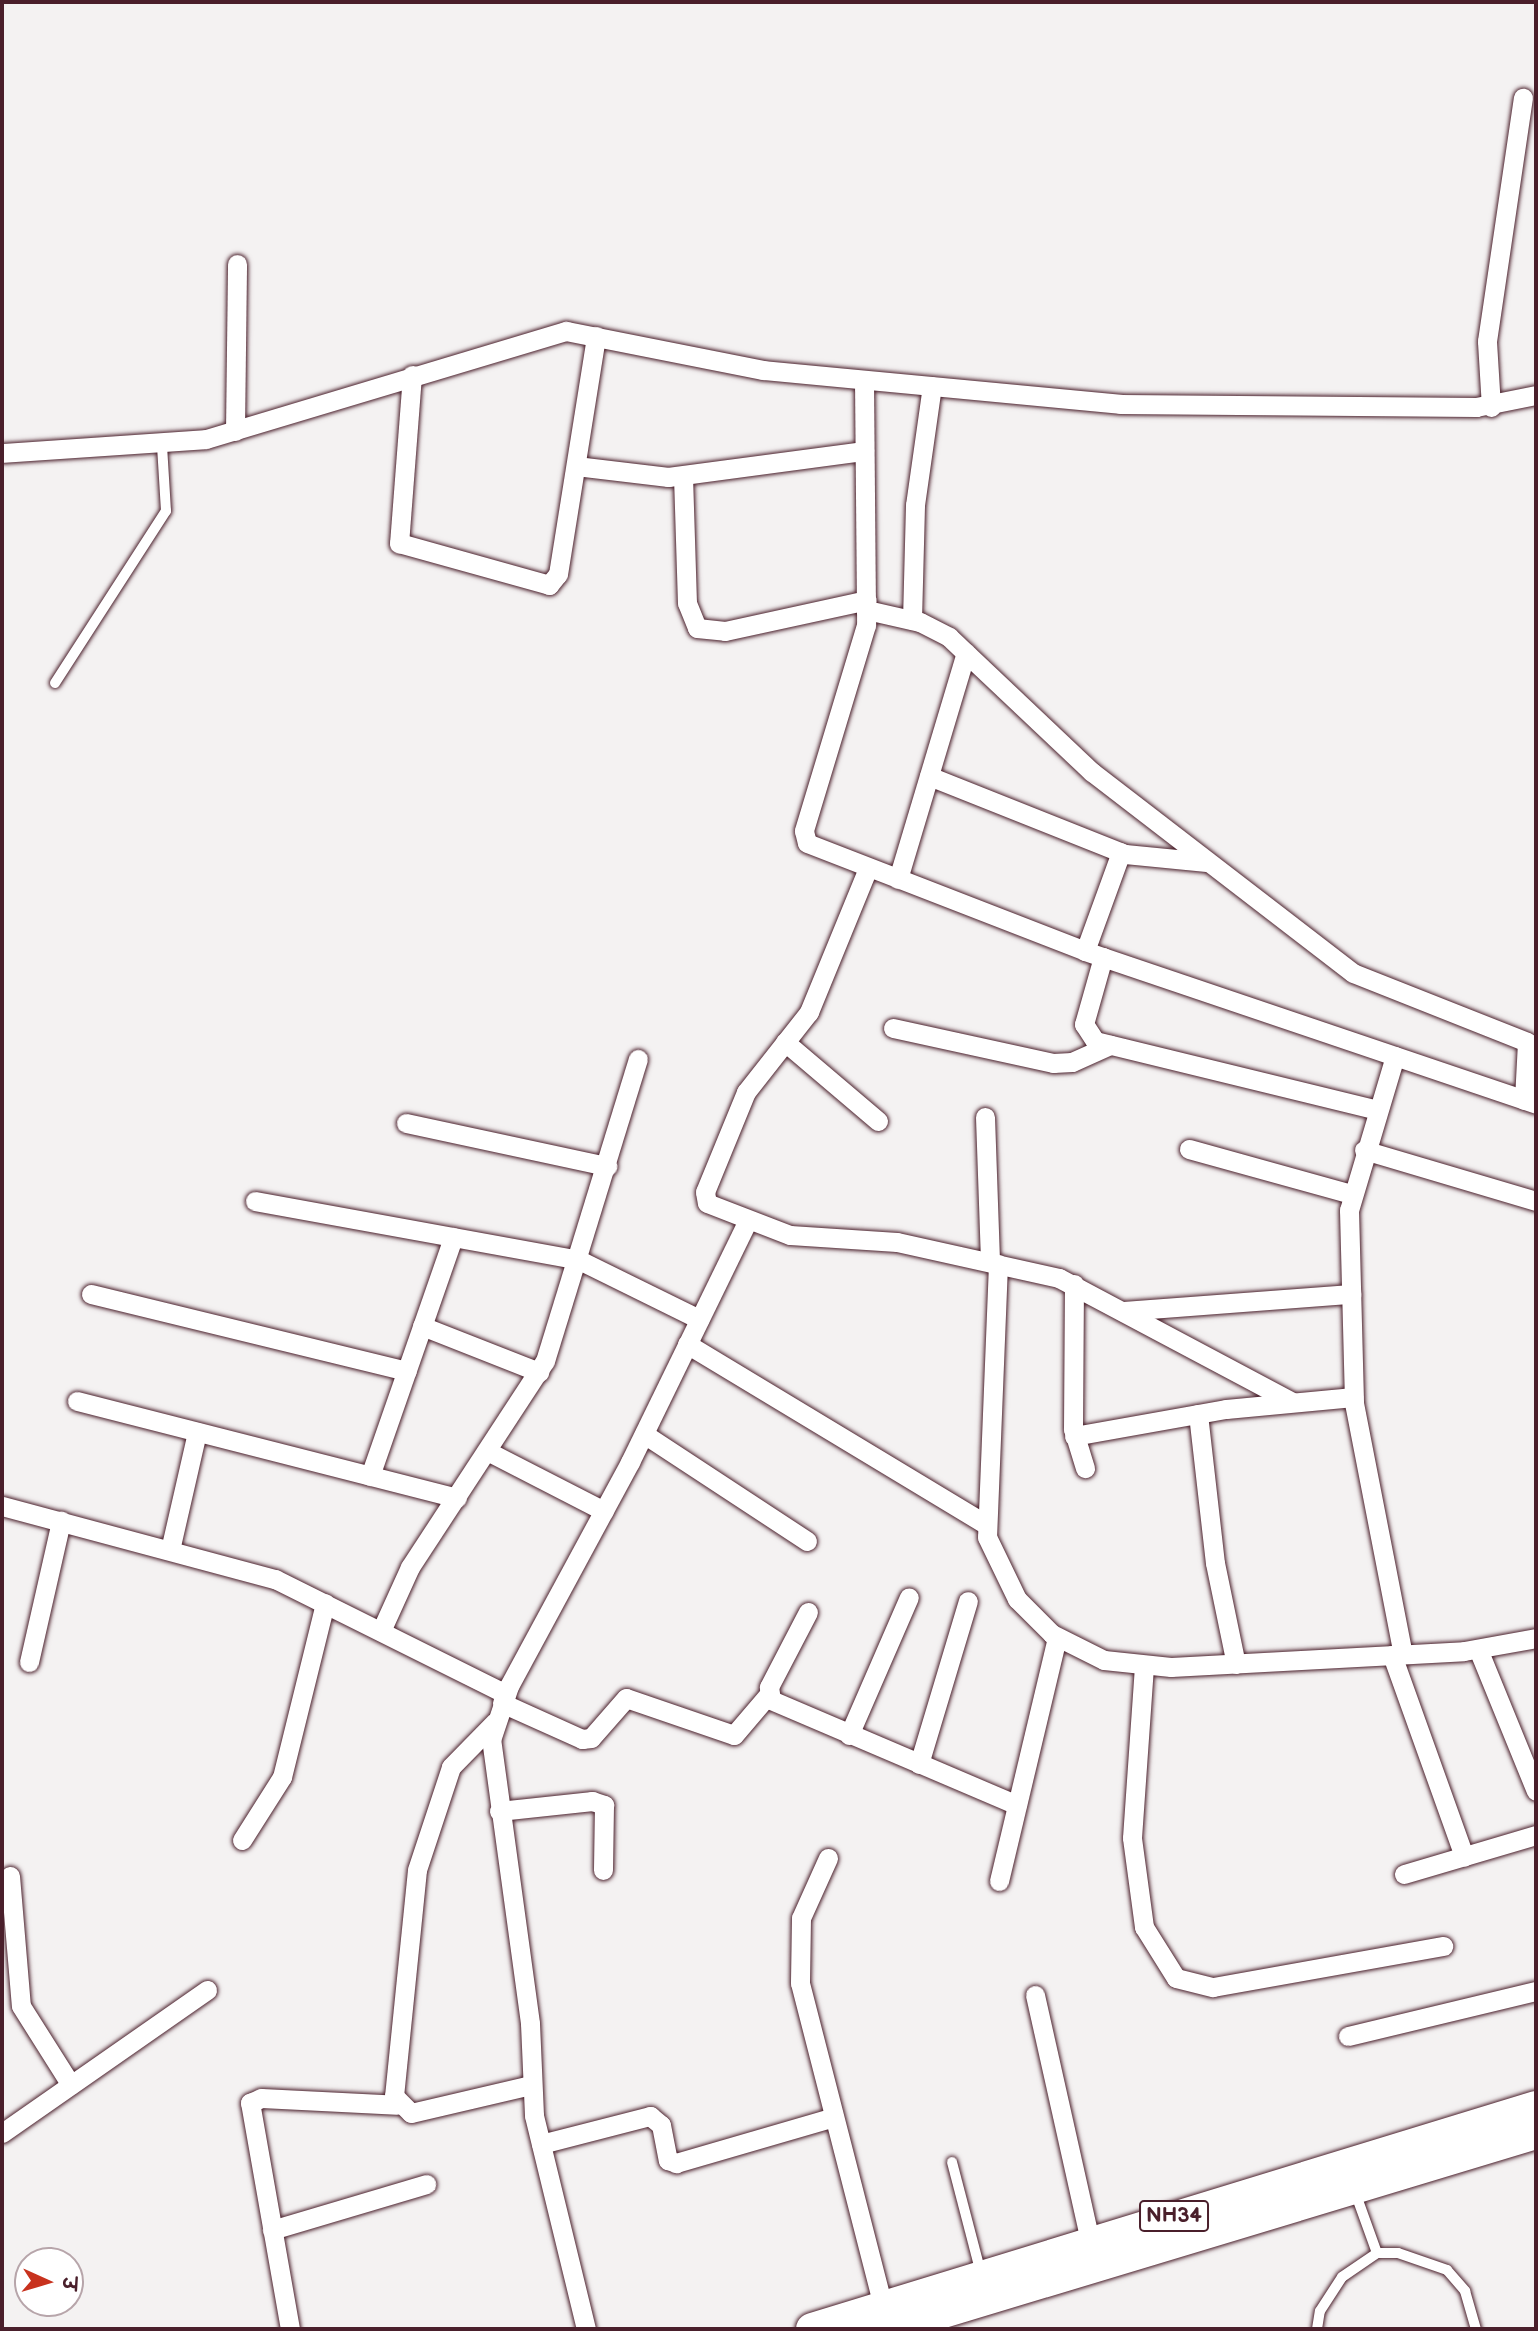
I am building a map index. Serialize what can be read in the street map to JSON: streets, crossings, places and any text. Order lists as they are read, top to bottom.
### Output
{
  "streets": {
    "highway": ["NH34"]
  },
  "north": "right"
}
